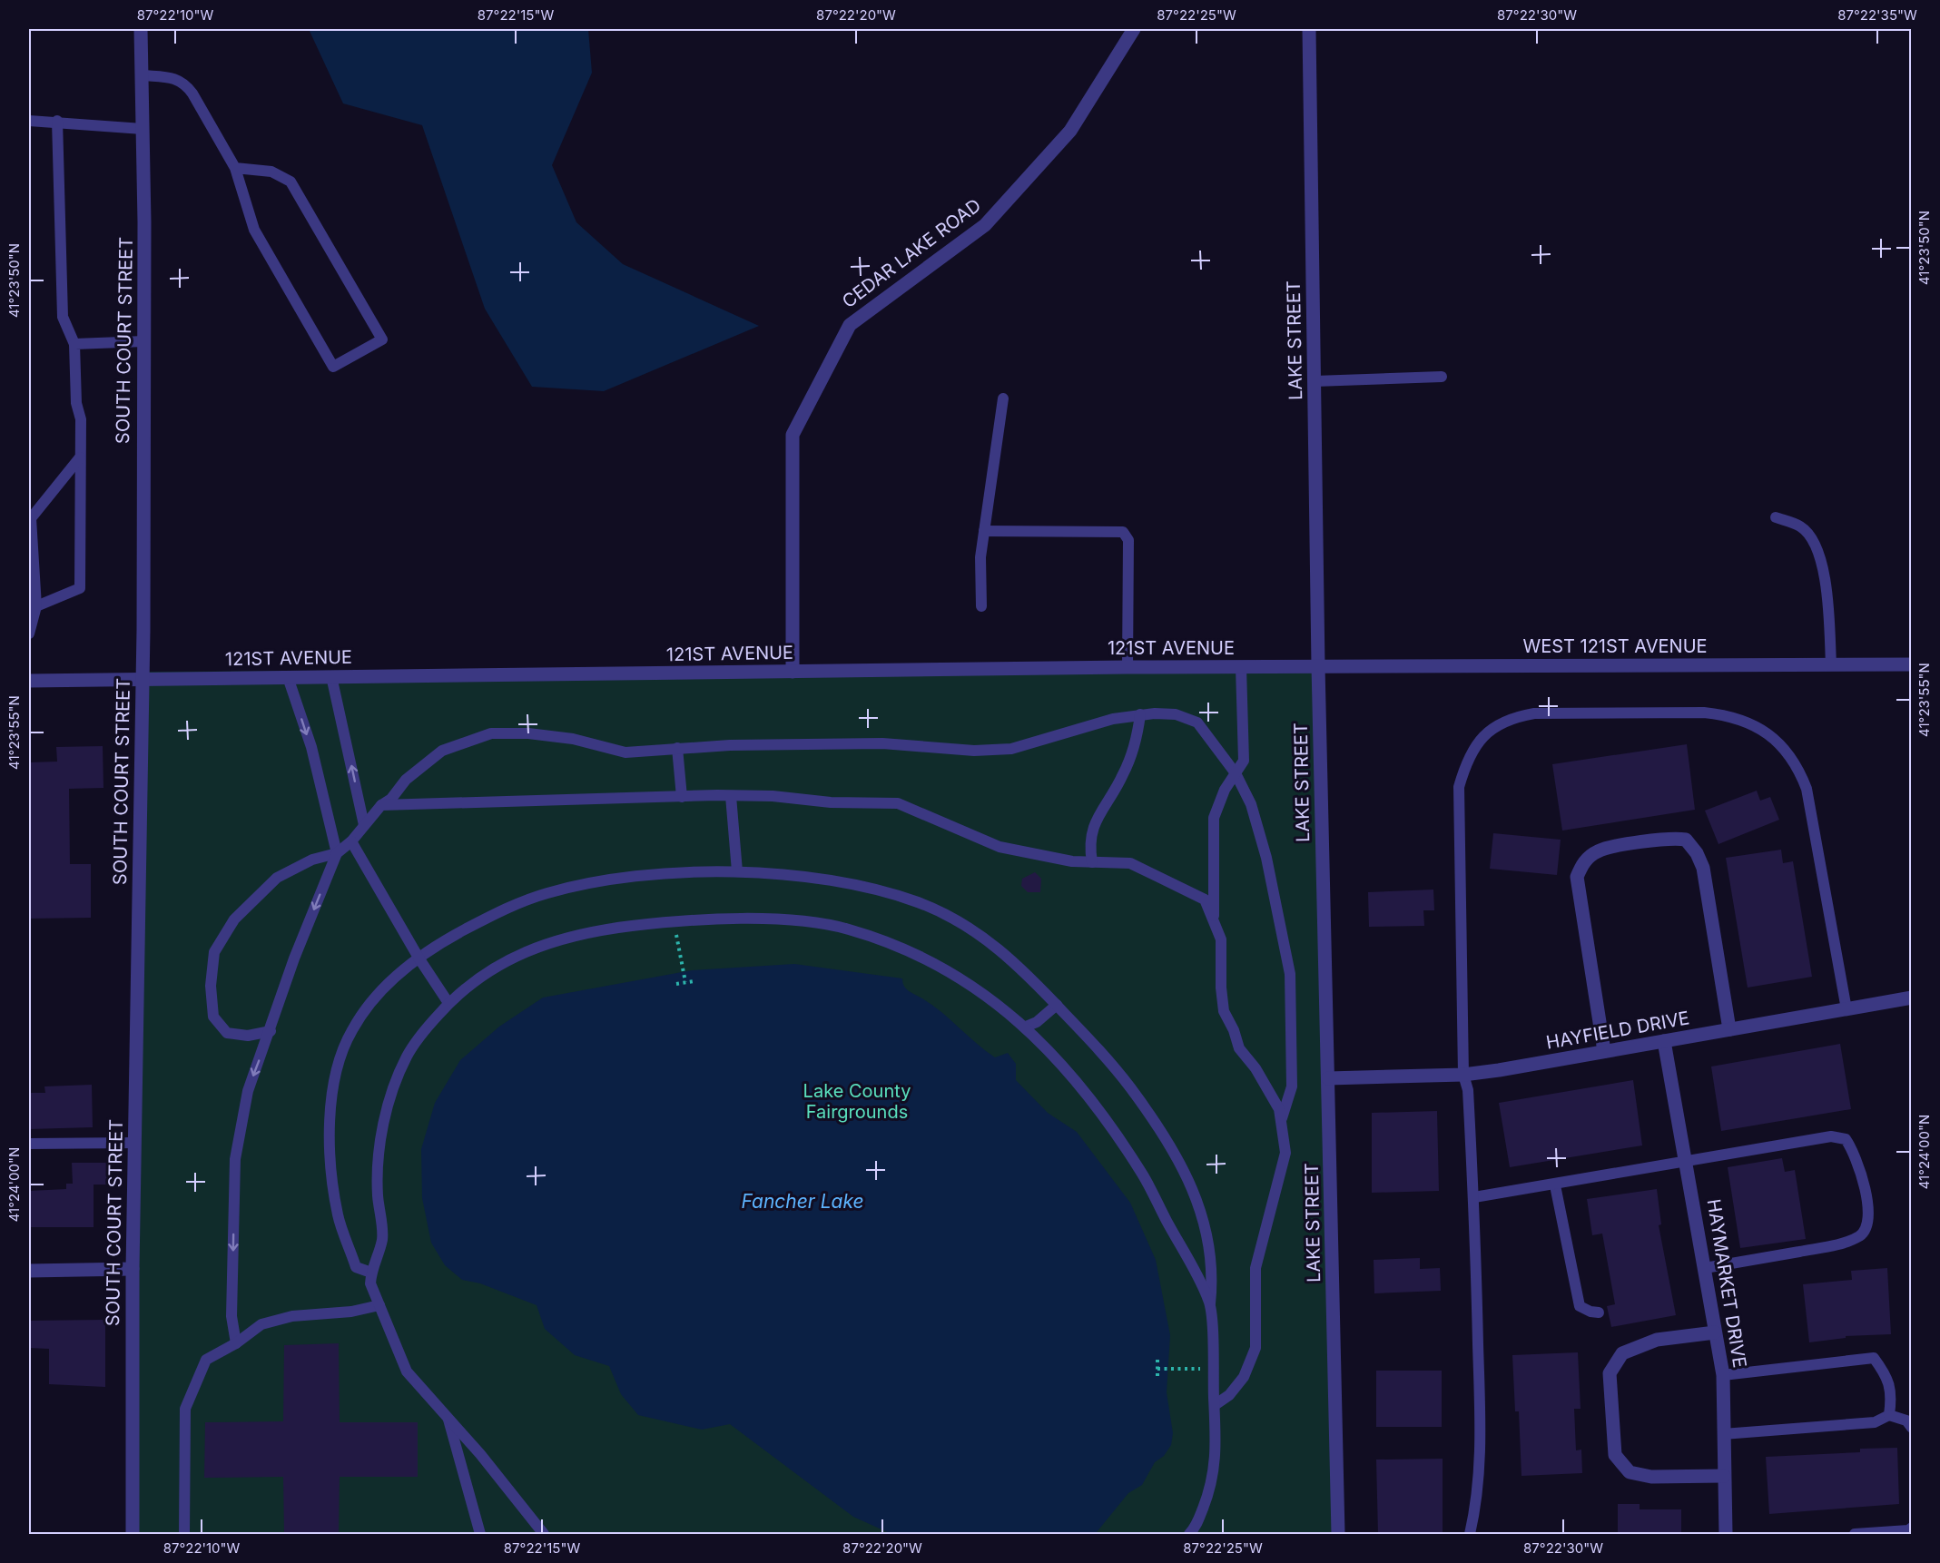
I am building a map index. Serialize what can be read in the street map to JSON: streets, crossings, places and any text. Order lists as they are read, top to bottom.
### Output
{
  "streets": {
    "street": [
      "CEDAR LAKE ROAD",
      "SOUTH COURT STREET",
      "LAKE STREET",
      "WEST 121ST AVENUE",
      "121ST AVENUE",
      "HAYFIELD DRIVE",
      "HAYMARKET DRIVE"
    ]
  },
  "crossings": [
    ["CEDAR LAKE ROAD", "121ST AVENUE"],
    ["SOUTH COURT STREET", "121ST AVENUE"],
    ["LAKE STREET", "WEST 121ST AVENUE"],
    ["LAKE STREET", "121ST AVENUE"],
    ["LAKE STREET", "HAYFIELD DRIVE"],
    ["WEST 121ST AVENUE", "121ST AVENUE"],
    ["HAYFIELD DRIVE", "HAYMARKET DRIVE"]
  ],
  "water": ["Fancher Lake"],
  "parks": ["Lake County Fairgrounds"],
  "coordinates": [
    "87°22'10\"W",
    "87°22'15\"W",
    "87°22'20\"W",
    "87°22'25\"W",
    "87°22'30\"W",
    "87°22'35\"W",
    "41°23'50\"N",
    "41°23'55\"N",
    "41°24'00\"N"
  ]
}
